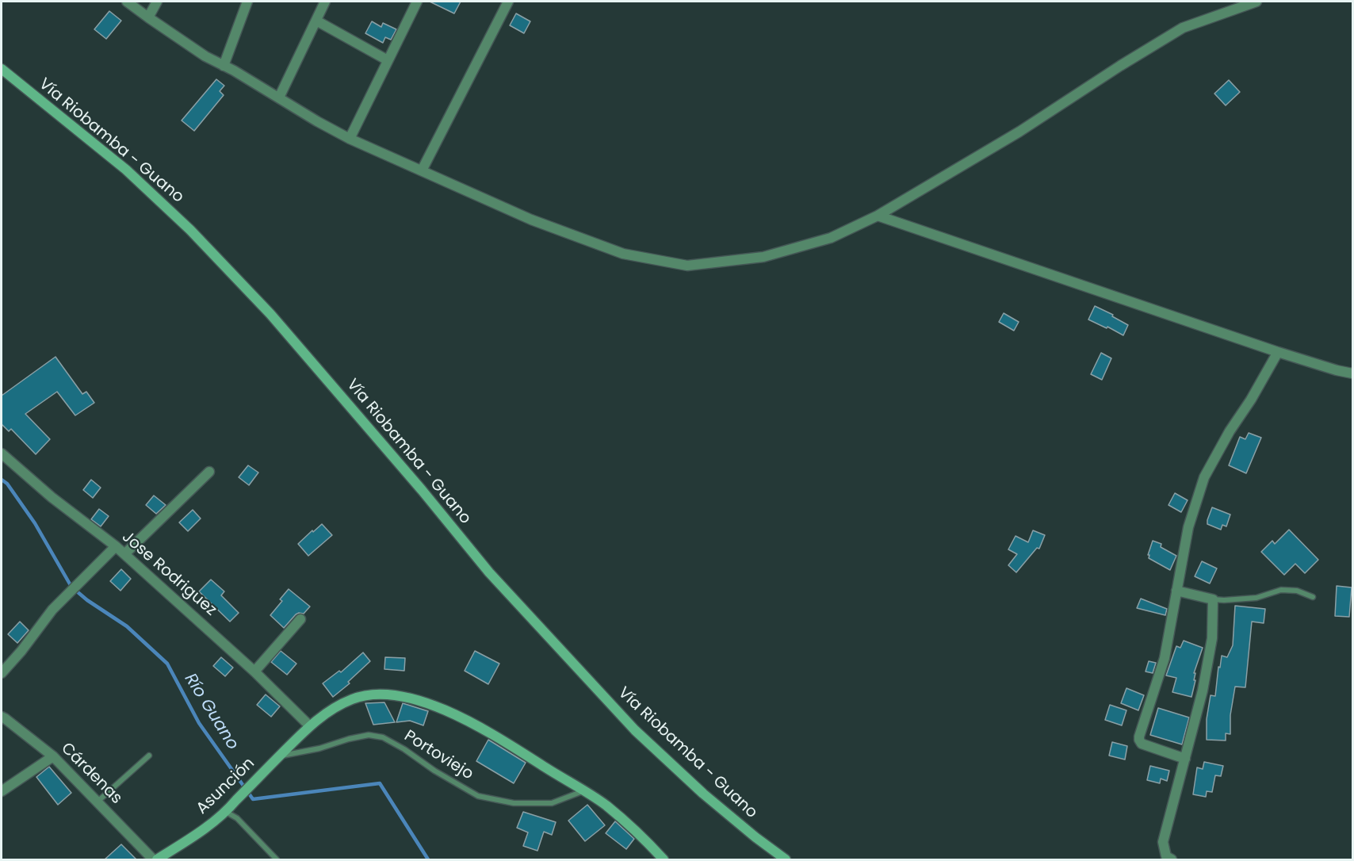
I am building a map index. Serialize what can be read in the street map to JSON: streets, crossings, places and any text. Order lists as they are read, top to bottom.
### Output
{
  "streets": {
    "main road": ["Vía Riobamba - Guano", "Asunción"],
    "street": ["Jose Rodriguez", "Cárdenas"],
    "lane": ["Portoviejo"]
  },
  "crossings": [
    ["Jose Rodriguez", "Asunción"],
    ["Portoviejo", "Asunción"]
  ],
  "water": ["Río Guano"]
}
